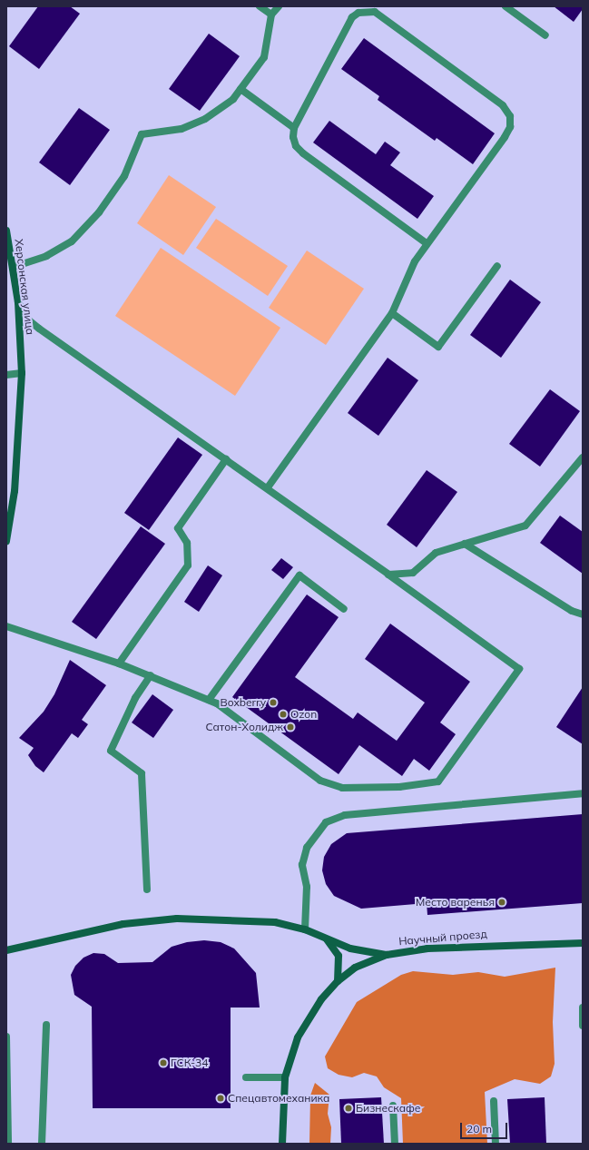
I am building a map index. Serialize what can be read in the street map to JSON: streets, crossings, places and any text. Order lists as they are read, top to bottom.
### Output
{
  "streets": {
    "street": ["Херсонская улица", "Научный проезд"]
  },
  "places": [
    "Boxberry",
    "Ozon",
    "Сатон-Холидж",
    "Место варенья",
    "ГСК-34",
    "Спецавтомеханика",
    "Бизнескафе"
  ],
  "scale_bar": "20 m"
}
